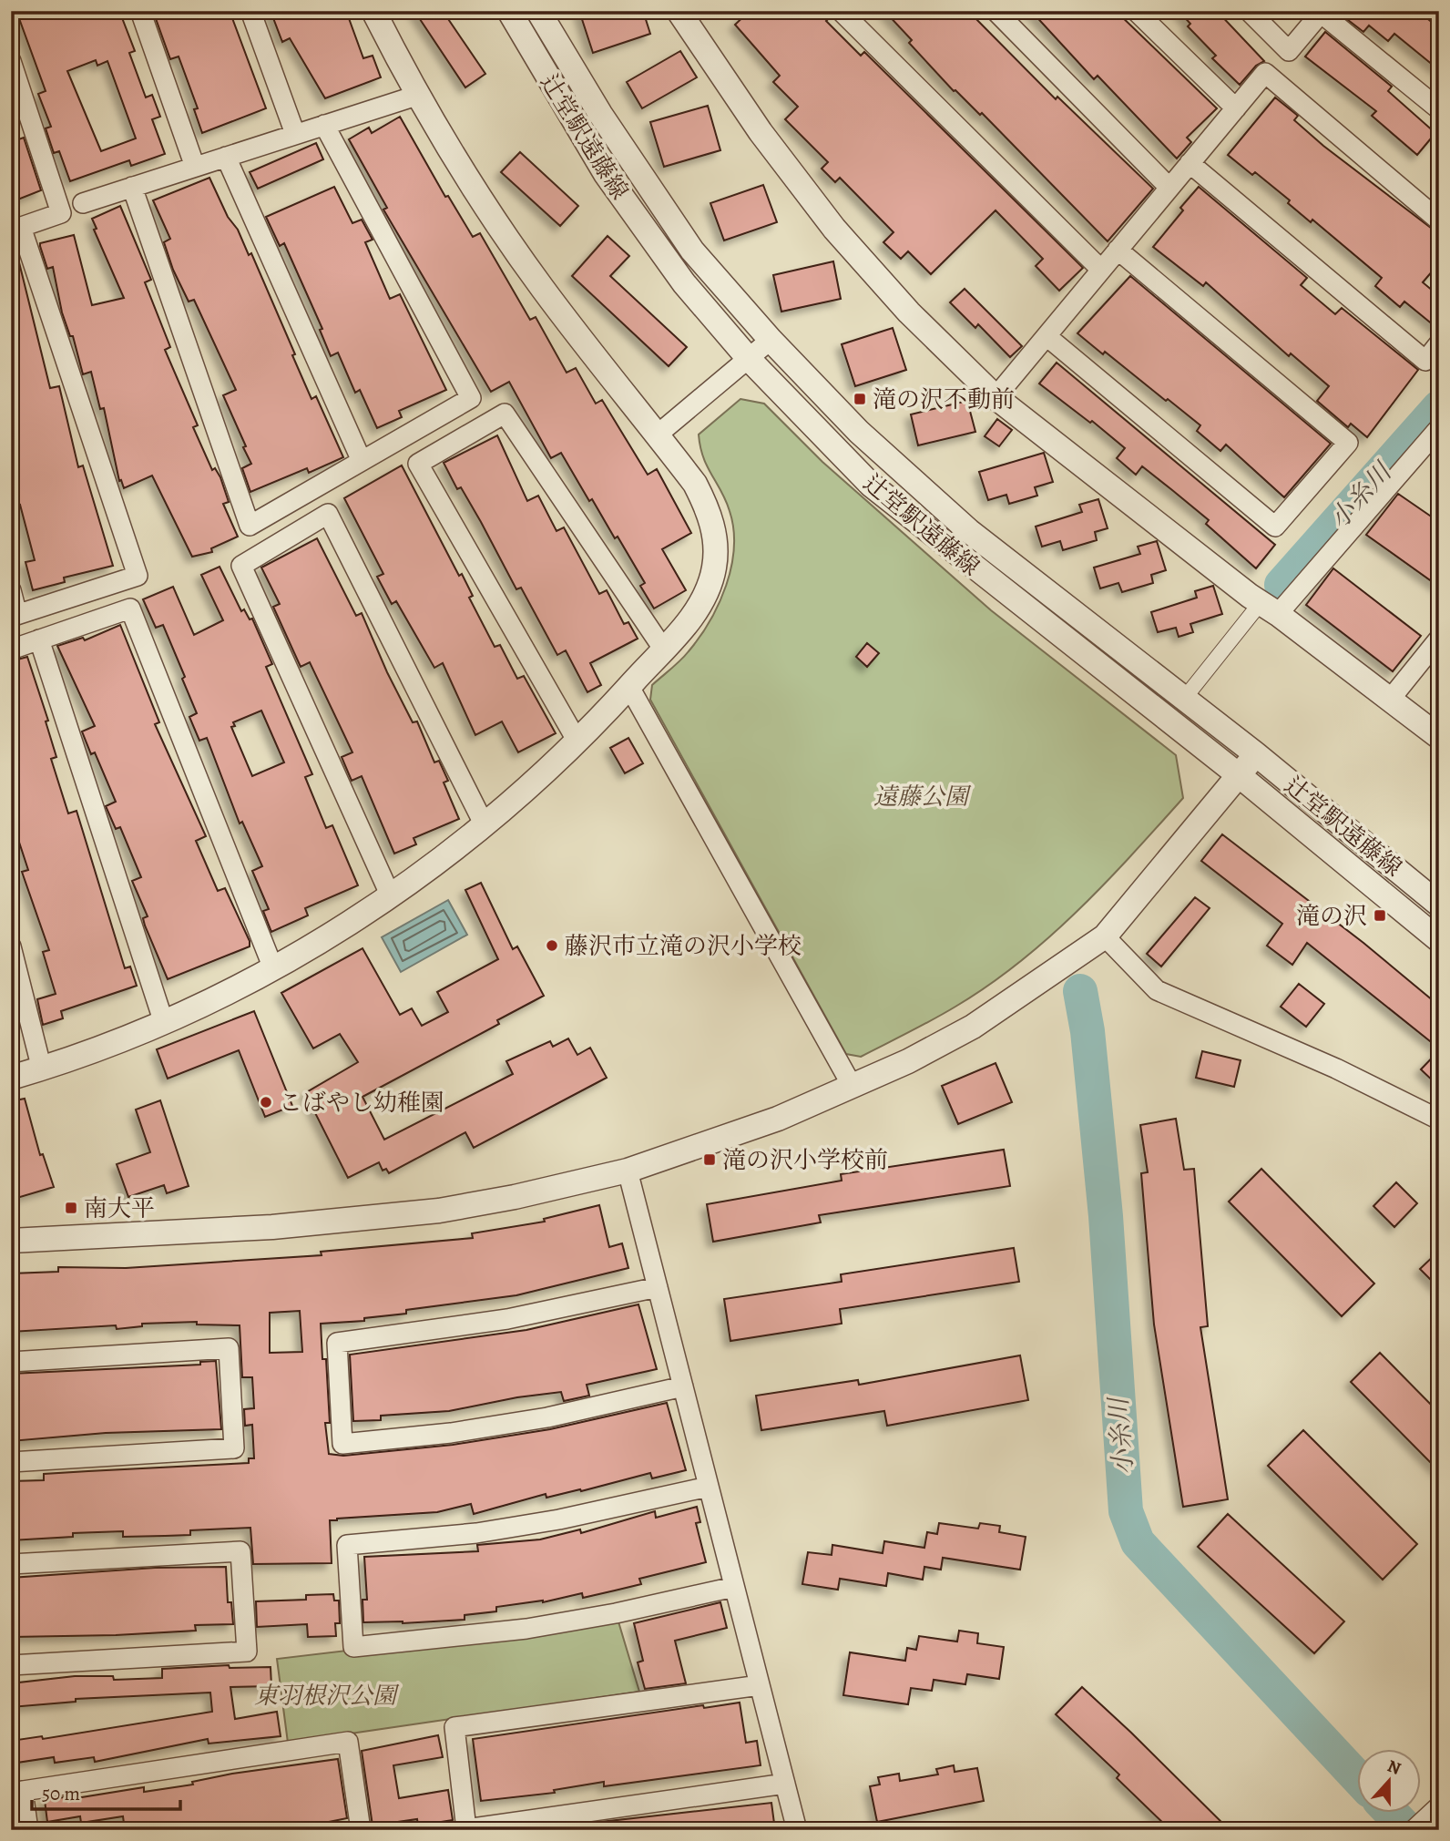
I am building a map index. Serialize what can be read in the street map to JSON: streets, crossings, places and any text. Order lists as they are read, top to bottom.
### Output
{
  "streets": {
    "street": ["辻堂駅遠藤線"]
  },
  "water": ["小糸川"],
  "parks": ["遠藤公園", "東羽根沢公園"],
  "places": {
    "transit": [
      "滝の沢不動前",
      "滝の沢",
      "滝の沢小学校前",
      "南大平"
    ],
    "other": ["藤沢市立滝の沢小学校", "こばやし幼稚園"]
  },
  "scale_bar": "50 m",
  "north": "top"
}
